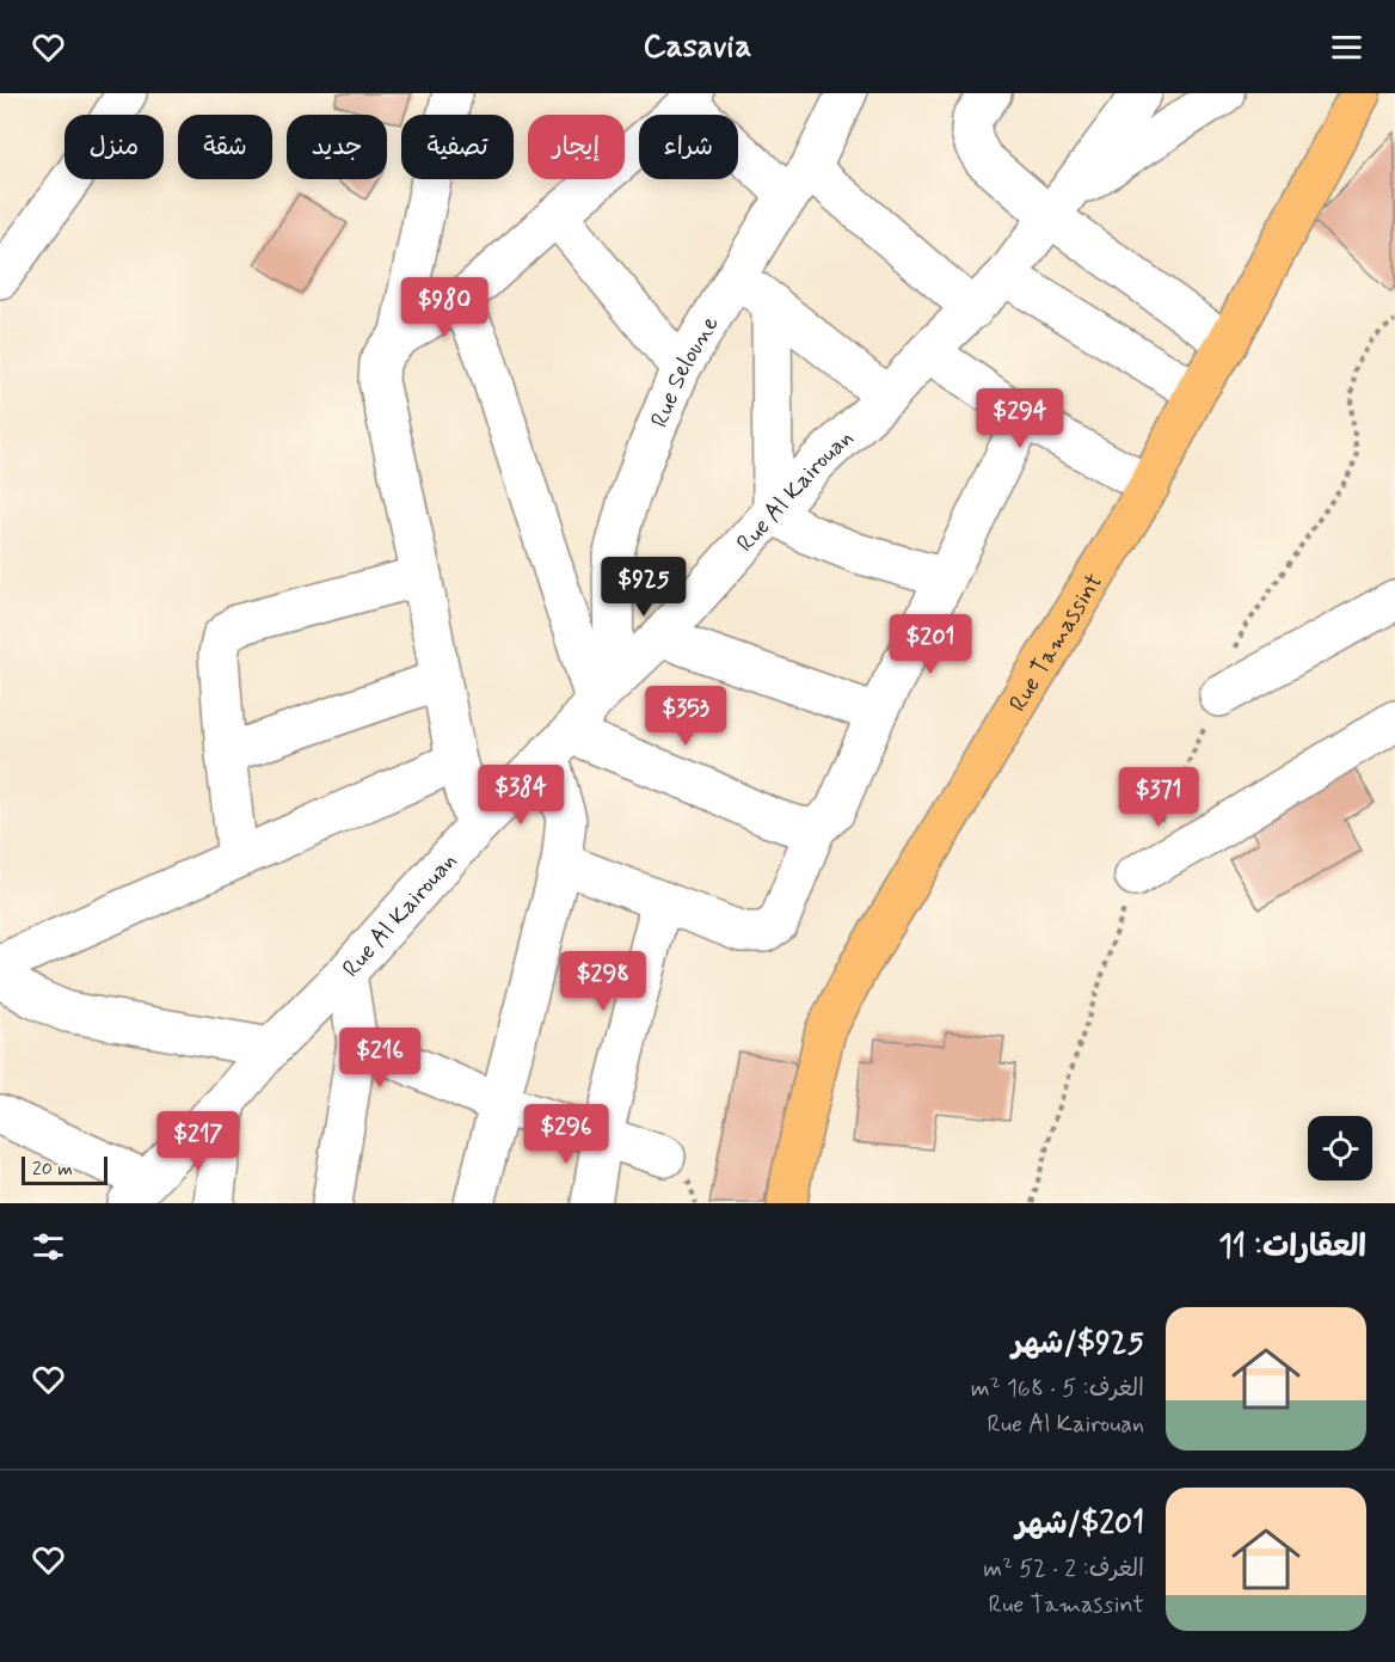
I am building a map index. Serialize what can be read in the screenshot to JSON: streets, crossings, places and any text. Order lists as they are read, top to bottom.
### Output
{
  "streets": {
    "main road": ["Rue Tamassint"],
    "street": ["Rue Seloune", "Rue Al Kairouan"]
  },
  "crossings": [
    ["Rue Seloune", "Rue Al Kairouan"]
  ],
  "scale_bar": "20 m",
  "page": {
    "header": "Casavia",
    "chip": [
      "شراء",
      "إيجار",
      "تصفية",
      "جديد",
      "شقة",
      "منزل"
    ],
    "price": [
      "$980",
      "$294",
      "$925",
      "$201",
      "$353",
      "$384",
      "$371",
      "$298",
      "$216",
      "$296",
      "$217"
    ],
    "scale": "20 m",
    "heading": "العقارات: 11",
    "list": [
      {
        "name": "$925/شهر",
        "note": "الغرف: 5 · 168 m² · Rue Al Kairouan"
      },
      {
        "name": "$201/شهر",
        "note": "الغرف: 2 · 52 m² · Rue Tamassint"
      }
    ]
  }
}
